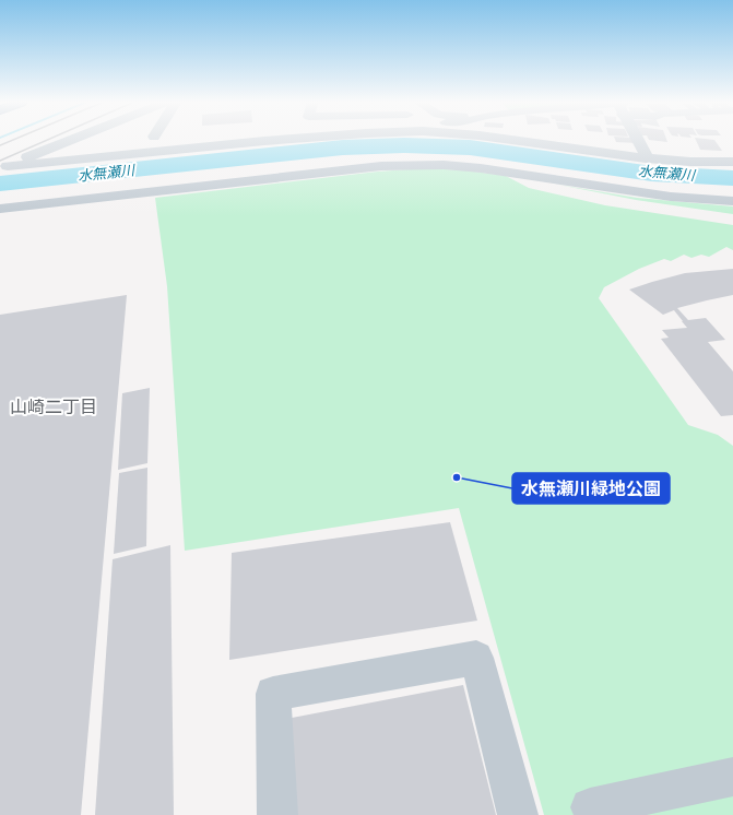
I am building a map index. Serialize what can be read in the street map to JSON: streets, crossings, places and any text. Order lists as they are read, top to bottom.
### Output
{
  "districts": ["山崎二丁目"],
  "water": ["水無瀬川"],
  "places": ["水無瀬川緑地公園"]
}
